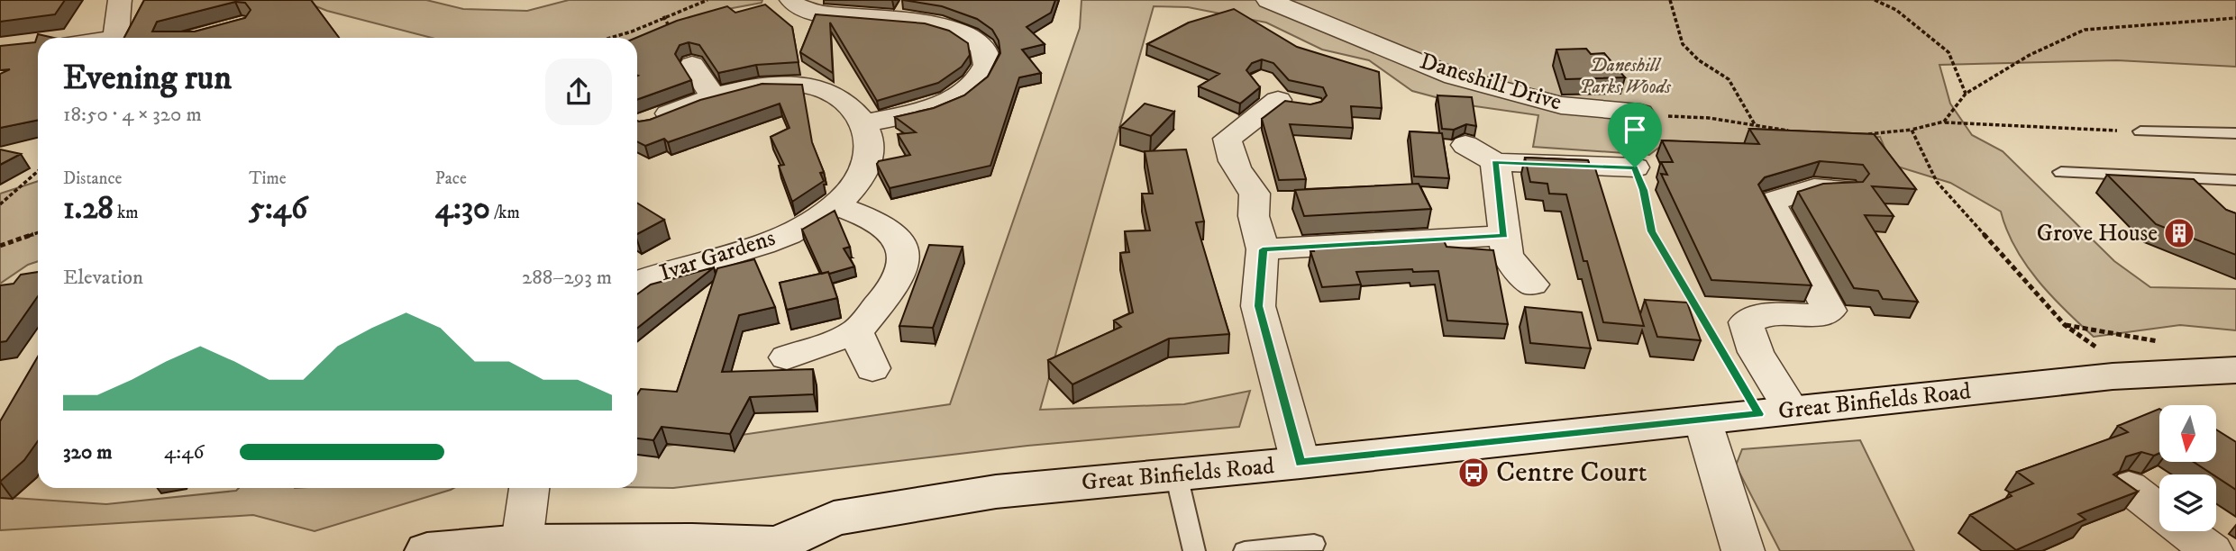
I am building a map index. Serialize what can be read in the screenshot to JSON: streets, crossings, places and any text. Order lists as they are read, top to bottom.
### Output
{
  "streets": {
    "street": ["Daneshill Drive", "Ivar Gardens", "Great Binfields Road"]
  },
  "parks": ["Daneshill Parks Woods"],
  "places": {
    "building": ["Grove House"],
    "bus stop": ["Centre Court"]
  },
  "north": "bottom",
  "page": {
    "heading": ["Evening run", "18:50 · 4 × 320 m"],
    "stats": [
      ["Distance", "1.28 km"],
      ["Time", "5:46"],
      ["Pace", "4:30 /km"]
    ],
    "chart": ["Elevation", "288–293 m"],
    "list": [
      {
        "name": "320 m",
        "note": "4:46"
      }
    ]
  }
}
